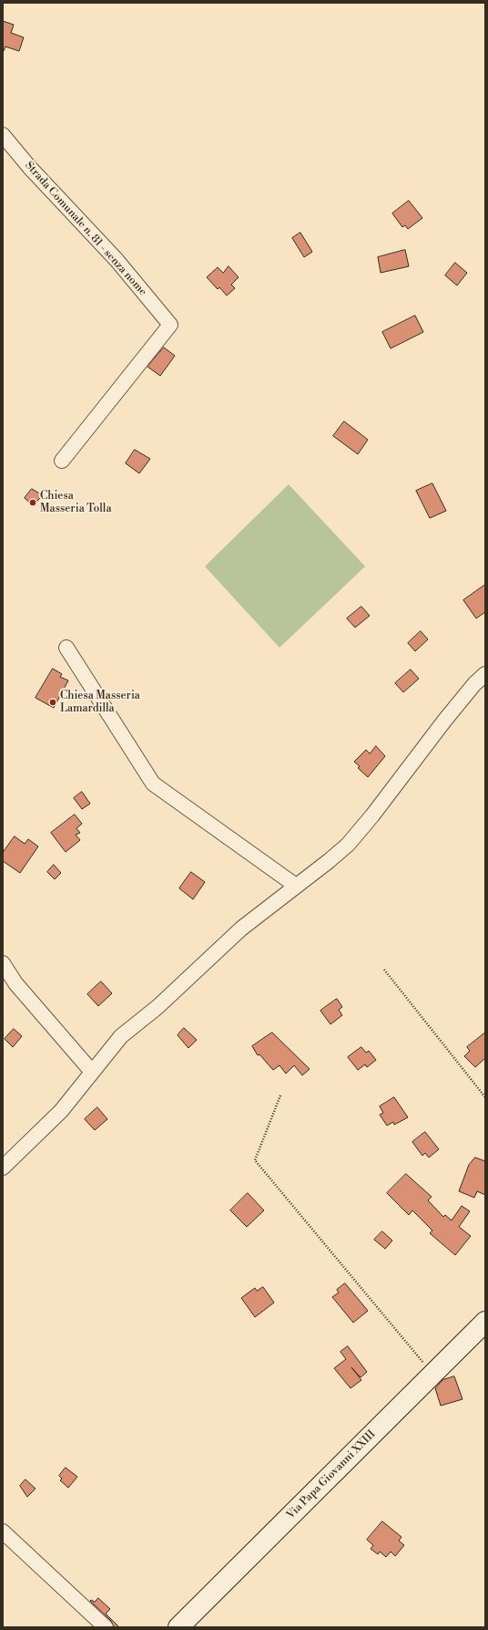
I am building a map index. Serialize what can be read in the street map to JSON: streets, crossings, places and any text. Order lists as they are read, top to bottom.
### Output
{
  "streets": {
    "main road": ["Via Papa Giovanni XXIII"],
    "street": ["Strada Comunale n. 81 - senza nome"]
  },
  "places": ["Chiesa Masseria Tolla", "Chiesa Masseria Lamardilla"]
}
